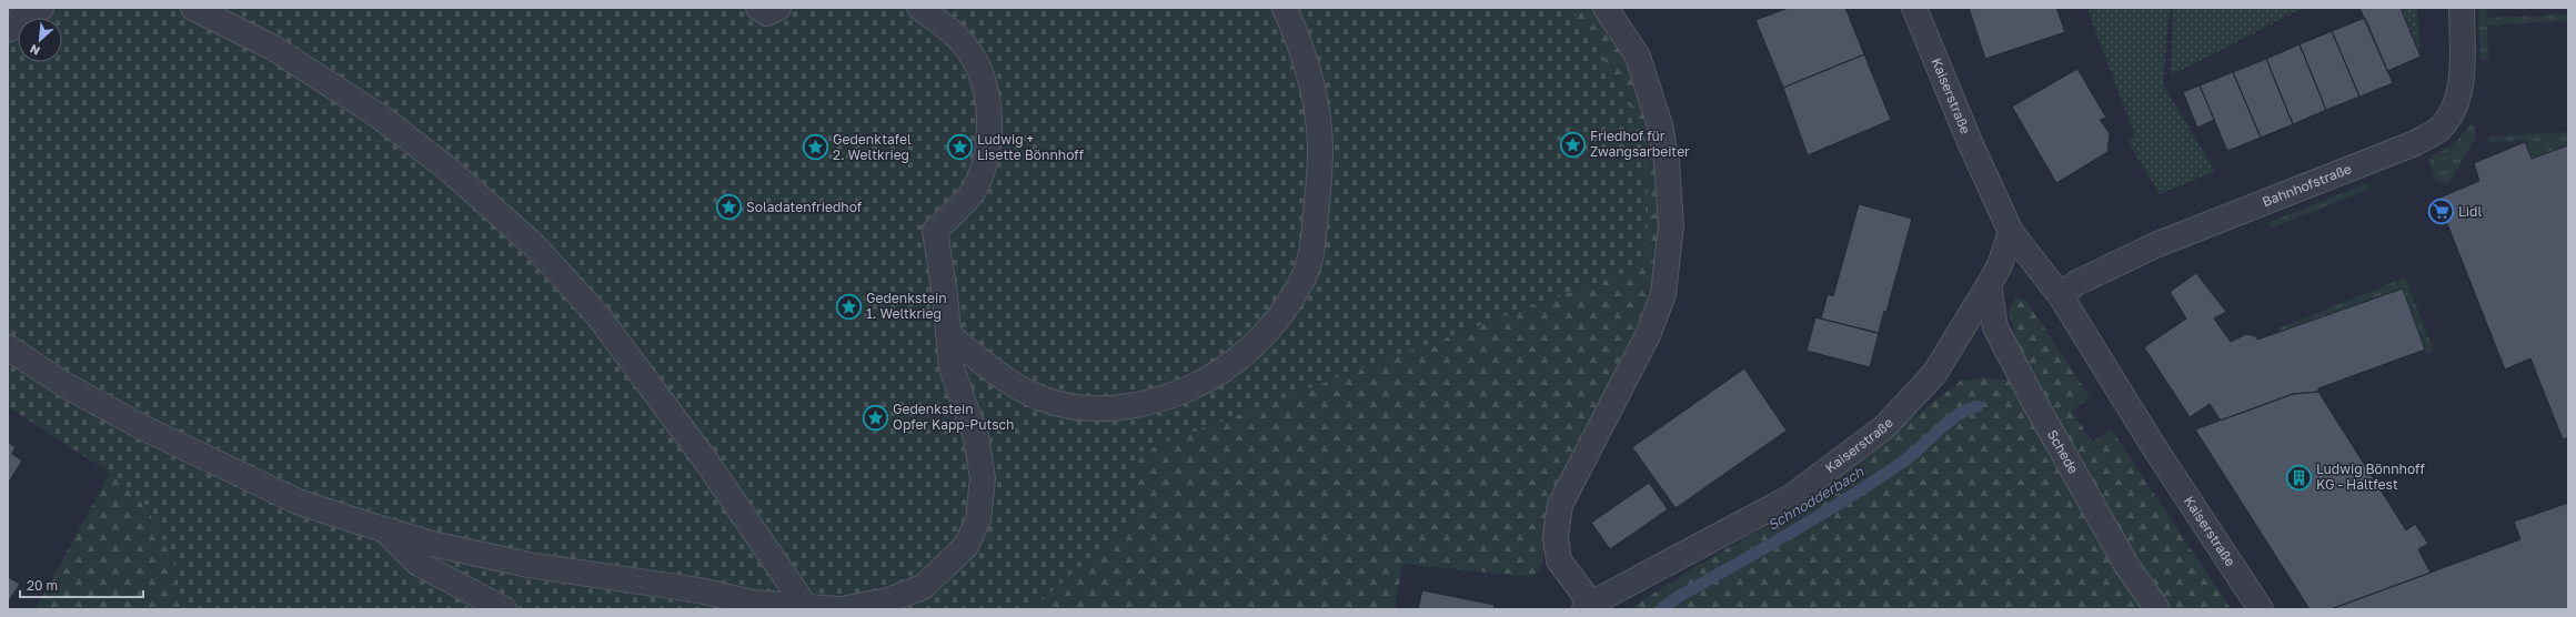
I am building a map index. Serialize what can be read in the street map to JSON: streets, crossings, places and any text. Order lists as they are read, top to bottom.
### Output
{
  "streets": {
    "street": ["Kaiserstraße", "Bahnhofstraße", "Schede"]
  },
  "crossings": [
    ["Kaiserstraße", "Bahnhofstraße"],
    ["Kaiserstraße", "Schede"]
  ],
  "water": ["Schnodderbach"],
  "places": {
    "place": [
      "Friedhof für Zwangsarbeiter",
      "Gedenktafel 2. Weltkrieg",
      "Ludwig + Lisette Bönnhoff",
      "Soladatenfriedhof",
      "Gedenkstein 1. Weltkrieg",
      "Gedenkstein Opfer Kapp-Putsch"
    ],
    "supermarket": ["Lidl"],
    "building": ["Ludwig Bönnhoff KG - Haltfest"]
  },
  "scale_bar": "20 m",
  "north": "bottom left"
}
